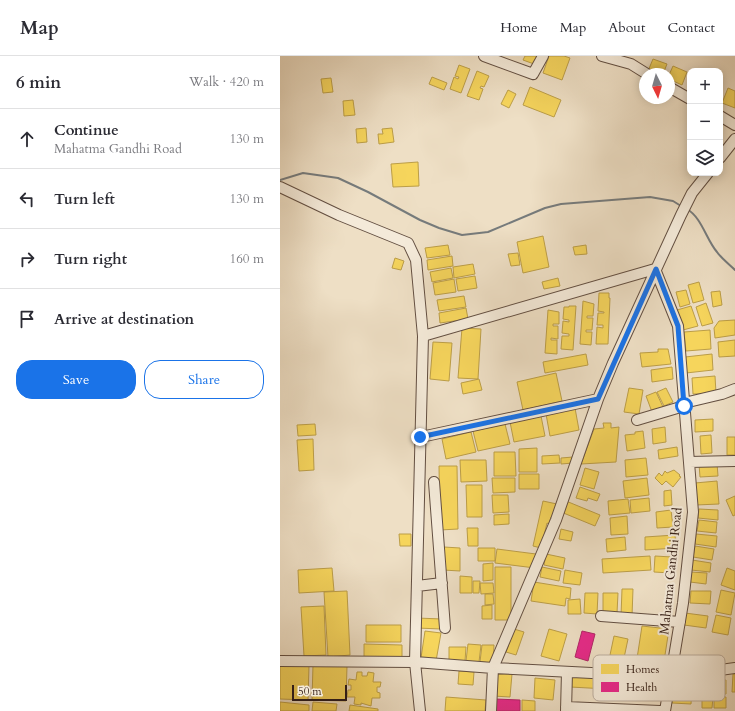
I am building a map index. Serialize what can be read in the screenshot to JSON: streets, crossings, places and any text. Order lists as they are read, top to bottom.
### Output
{
  "streets": {
    "street": ["Mahatma Gandhi Road"]
  },
  "legend": ["Homes", "Health"],
  "scale_bar": "50 m",
  "north": "bottom",
  "page": {
    "header": "Map",
    "nav": [
      "Home",
      "Map",
      "About",
      "Contact"
    ],
    "heading": ["6 min", "Walk · 420 m"],
    "map_buttons": ["+", "−"],
    "list": [
      ["Continue", "Mahatma Gandhi Road", "130 m"],
      ["Turn left", "130 m"],
      ["Turn right", "160 m"],
      "Arrive at destination"
    ],
    "buttons": ["Save", "Share"],
    "scale": "50 m"
  }
}
